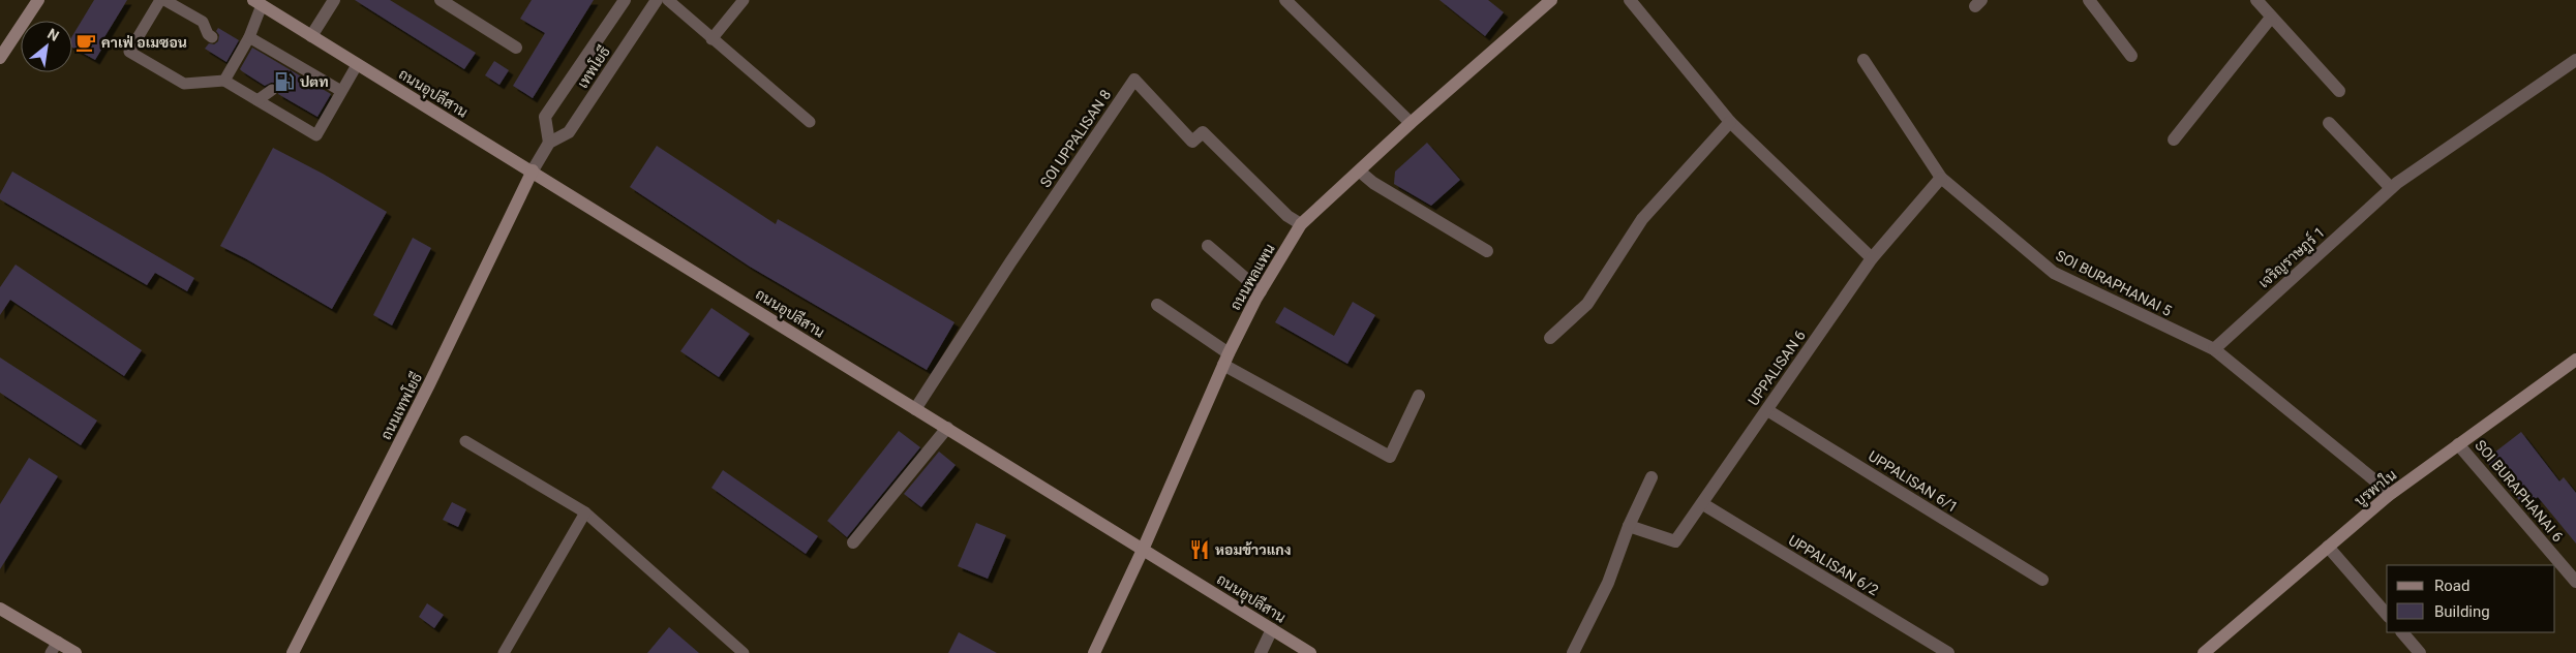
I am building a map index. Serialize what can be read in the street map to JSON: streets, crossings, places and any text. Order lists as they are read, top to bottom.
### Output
{
  "streets": {
    "street": [
      "เทพโยธี",
      "ถนนอุปลีสาน",
      "SOI UPPALISAN 8",
      "เจริญราษฎร์ 1",
      "ถนนพลแพน",
      "SOI BURAPHANAI 5",
      "UPPALISAN 6",
      "ถนนเทพโยธี",
      "UPPALISAN 6/1",
      "บูรพาใน",
      "SOI BURAPHANAI 6",
      "UPPALISAN 6/2"
    ]
  },
  "crossings": [
    ["เทพโยธี", "ถนนอุปลีสาน"],
    ["เทพโยธี", "ถนนเทพโยธี"],
    ["ถนนอุปลีสาน", "SOI UPPALISAN 8"],
    ["ถนนอุปลีสาน", "ถนนพลแพน"],
    ["ถนนอุปลีสาน", "ถนนเทพโยธี"],
    ["SOI UPPALISAN 8", "ถนนพลแพน"],
    ["เจริญราษฎร์ 1", "SOI BURAPHANAI 5"],
    ["SOI BURAPHANAI 5", "UPPALISAN 6"],
    ["SOI BURAPHANAI 5", "บูรพาใน"],
    ["UPPALISAN 6", "UPPALISAN 6/1"],
    ["UPPALISAN 6", "UPPALISAN 6/2"],
    ["บูรพาใน", "SOI BURAPHANAI 6"]
  ],
  "places": {
    "cafe": ["คาเฟ่ อเมซอน"],
    "fuel station": ["ปตท"],
    "restaurant": ["หอมข้าวแกง"]
  },
  "legend": ["Road", "Building"],
  "north": "top right"
}
